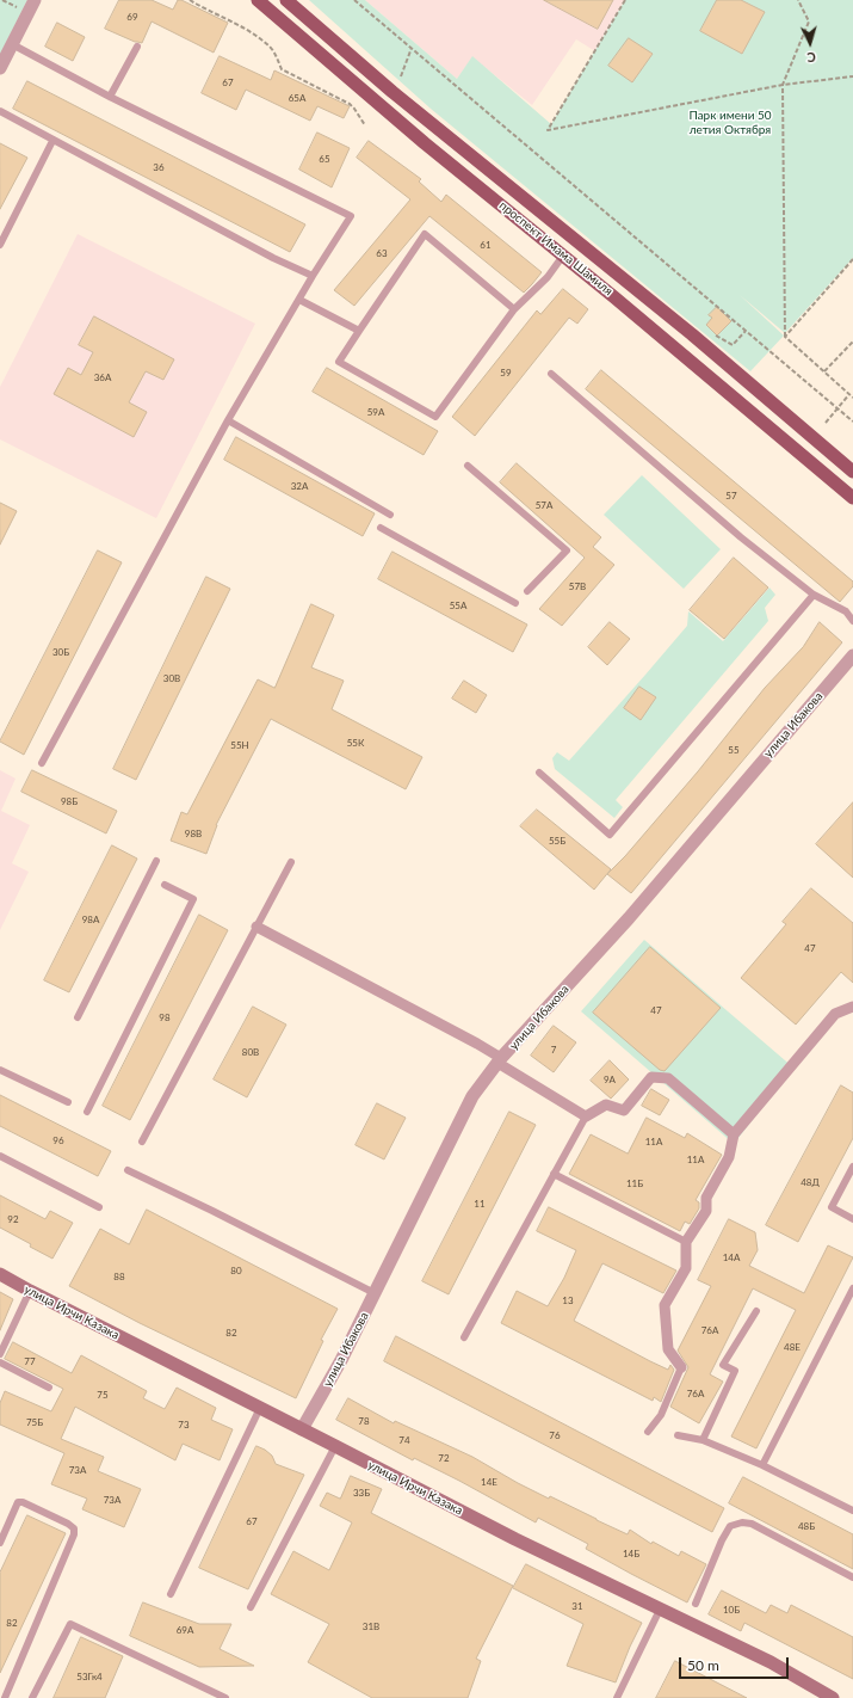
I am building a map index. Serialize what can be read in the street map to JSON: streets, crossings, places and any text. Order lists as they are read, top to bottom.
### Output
{
  "streets": {
    "main road": ["проспект Имама Шамиля", "улица Ирчи Казака"],
    "street": ["улица Ибакова"]
  },
  "crossings": [
    ["улица Ибакова", "улица Ирчи Казака"]
  ],
  "parks": ["Парк имени 50 летия Октября"],
  "house_numbers": [
    "69",
    "67",
    "65А",
    "65",
    "36",
    "61",
    "63",
    "59",
    "36А",
    "59А",
    "32А",
    "57",
    "57А",
    "57В",
    "55А",
    "30Б",
    "30В",
    "55К",
    "55Н",
    "55",
    "98Б",
    "98В",
    "55Б",
    "98А",
    "47",
    "47",
    "98",
    "7",
    "80В",
    "9A",
    "96",
    "11А",
    "11А",
    "48Д",
    "11Б",
    "11",
    "92",
    "14А",
    "80",
    "88",
    "13",
    "76А",
    "82",
    "48Е",
    "77",
    "76А",
    "75",
    "78",
    "75Б",
    "73",
    "76",
    "74",
    "72",
    "73А",
    "14Е",
    "33Б",
    "73А",
    "67",
    "48Б",
    "14Б",
    "31",
    "10Б",
    "82",
    "31В",
    "69А",
    "53Гк4"
  ],
  "scale_bar": "50 m",
  "north": "bottom"
}
